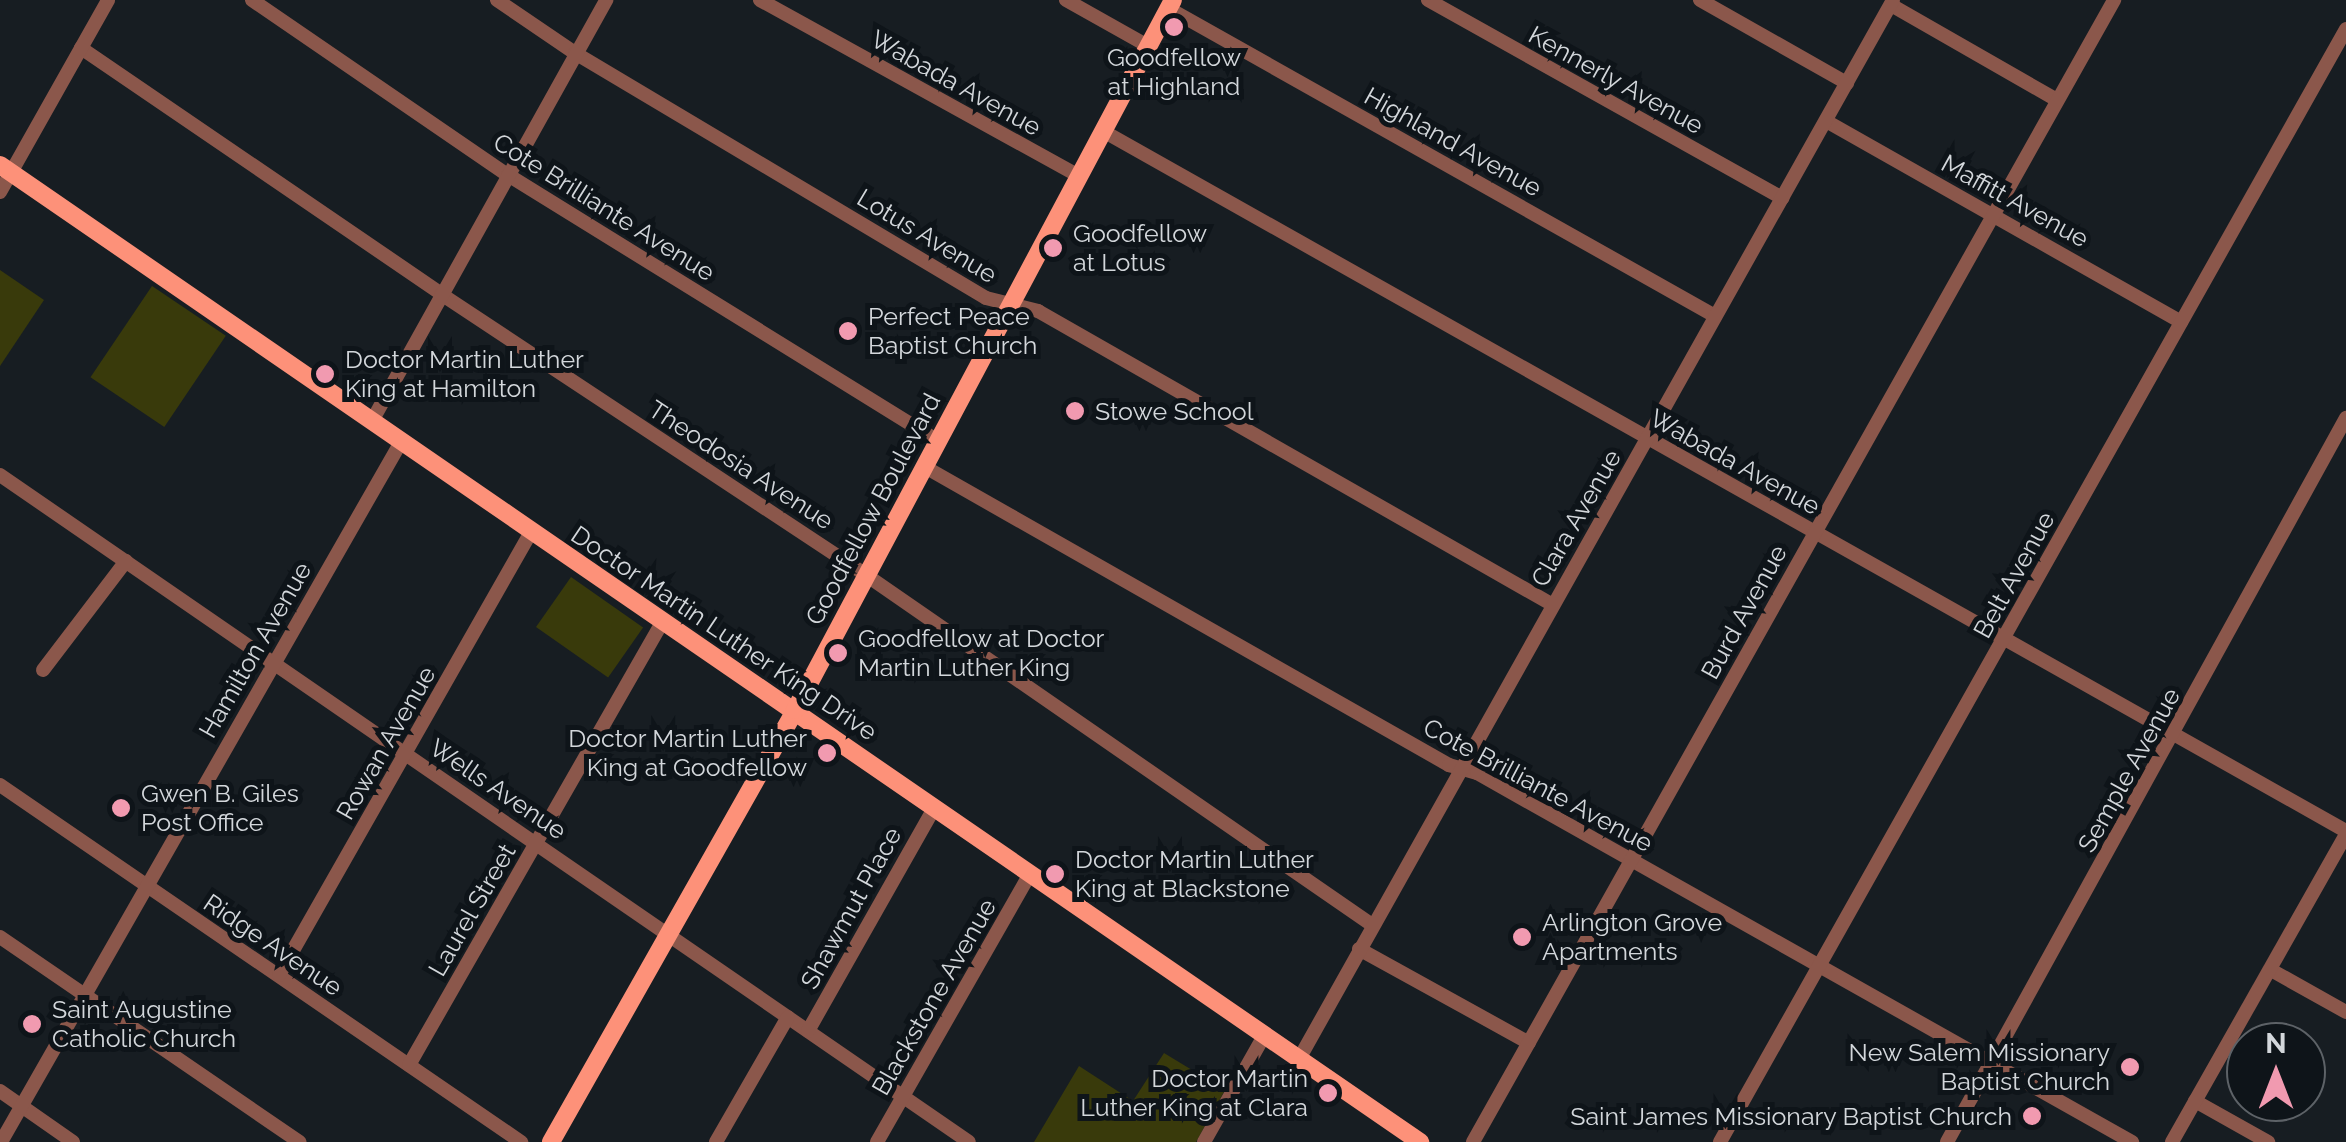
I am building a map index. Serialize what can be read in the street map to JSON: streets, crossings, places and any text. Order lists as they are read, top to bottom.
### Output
{
  "streets": {
    "main road": ["Goodfellow Boulevard", "Doctor Martin Luther King Drive"],
    "street": [
      "Kennerly Avenue",
      "Wabada Avenue",
      "Highland Avenue",
      "Maffitt Avenue",
      "Cote Brilliante Avenue",
      "Lotus Avenue",
      "Theodosia Avenue",
      "Clara Avenue",
      "Belt Avenue",
      "Burd Avenue",
      "Hamilton Avenue",
      "Rowan Avenue",
      "Semple Avenue",
      "Wells Avenue",
      "Shawmut Place",
      "Laurel Street",
      "Ridge Avenue",
      "Blackstone Avenue"
    ]
  },
  "crossings": [
    ["Kennerly Avenue", "Clara Avenue"],
    ["Wabada Avenue", "Goodfellow Boulevard"],
    ["Wabada Avenue", "Clara Avenue"],
    ["Wabada Avenue", "Belt Avenue"],
    ["Wabada Avenue", "Burd Avenue"],
    ["Wabada Avenue", "Semple Avenue"],
    ["Highland Avenue", "Goodfellow Boulevard"],
    ["Highland Avenue", "Clara Avenue"],
    ["Maffitt Avenue", "Clara Avenue"],
    ["Maffitt Avenue", "Belt Avenue"],
    ["Maffitt Avenue", "Burd Avenue"],
    ["Cote Brilliante Avenue", "Goodfellow Boulevard"],
    ["Cote Brilliante Avenue", "Clara Avenue"],
    ["Cote Brilliante Avenue", "Belt Avenue"],
    ["Cote Brilliante Avenue", "Burd Avenue"],
    ["Cote Brilliante Avenue", "Semple Avenue"],
    ["Lotus Avenue", "Goodfellow Boulevard"],
    ["Lotus Avenue", "Clara Avenue"],
    ["Theodosia Avenue", "Goodfellow Boulevard"],
    ["Theodosia Avenue", "Clara Avenue"],
    ["Goodfellow Boulevard", "Doctor Martin Luther King Drive"],
    ["Goodfellow Boulevard", "Wells Avenue"],
    ["Clara Avenue", "Doctor Martin Luther King Drive"],
    ["Doctor Martin Luther King Drive", "Hamilton Avenue"],
    ["Doctor Martin Luther King Drive", "Rowan Avenue"],
    ["Doctor Martin Luther King Drive", "Shawmut Place"],
    ["Doctor Martin Luther King Drive", "Laurel Street"],
    ["Doctor Martin Luther King Drive", "Blackstone Avenue"],
    ["Hamilton Avenue", "Wells Avenue"],
    ["Hamilton Avenue", "Ridge Avenue"],
    ["Rowan Avenue", "Wells Avenue"],
    ["Rowan Avenue", "Ridge Avenue"],
    ["Wells Avenue", "Shawmut Place"],
    ["Wells Avenue", "Laurel Street"],
    ["Wells Avenue", "Blackstone Avenue"],
    ["Laurel Street", "Ridge Avenue"]
  ],
  "places": [
    "Goodfellow at Highland",
    "Goodfellow at Lotus",
    "Perfect Peace Baptist Church",
    "Doctor Martin Luther King at Hamilton",
    "Stowe School",
    "Goodfellow at Doctor Martin Luther King",
    "Doctor Martin Luther King at Goodfellow",
    "Gwen B. Giles Post Office",
    "Doctor Martin Luther King at Blackstone",
    "Arlington Grove Apartments",
    "Saint Augustine Catholic Church",
    "New Salem Missionary Baptist Church",
    "Doctor Martin Luther King at Clara",
    "Saint James Missionary Baptist Church"
  ],
  "north": "top"
}
